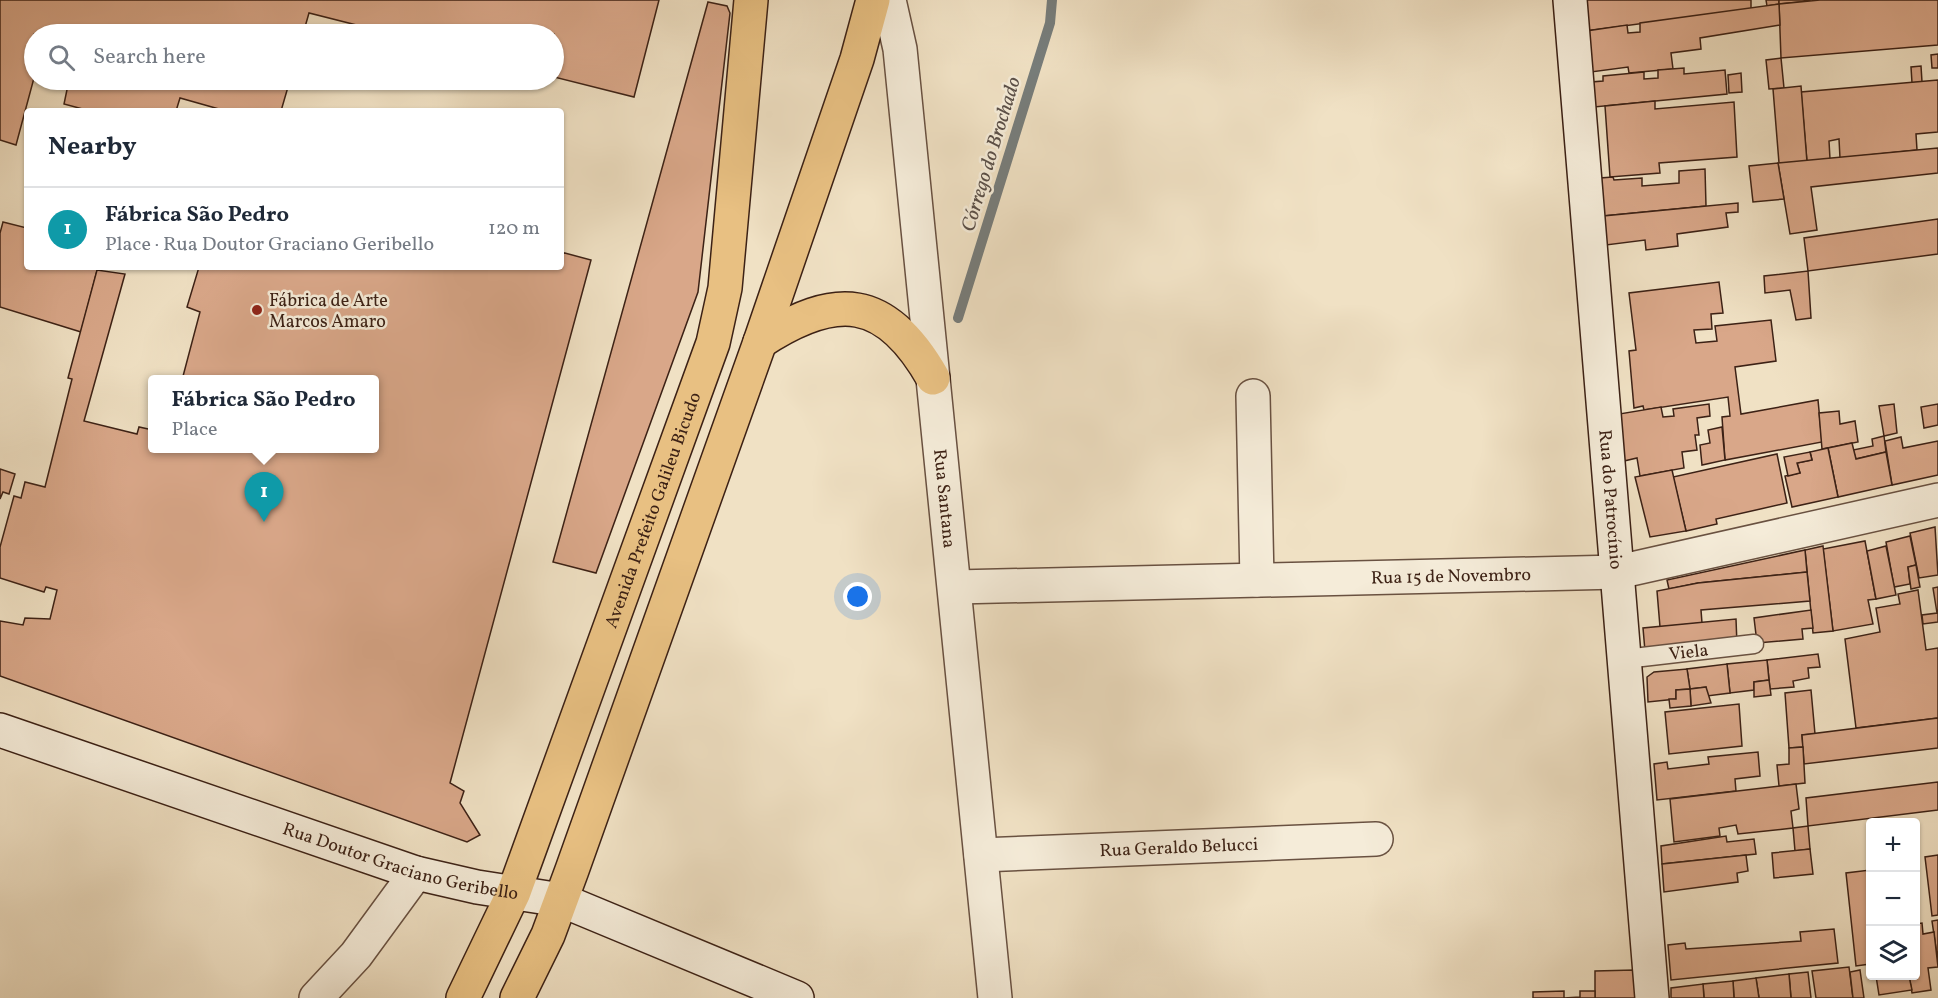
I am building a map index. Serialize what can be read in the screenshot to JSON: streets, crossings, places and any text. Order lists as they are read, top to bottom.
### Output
{
  "streets": {
    "main road": ["Avenida Prefeito Galileu Bicudo"],
    "street": [
      "Rua Santana",
      "Rua do Patrocínio",
      "Rua 15 de Novembro",
      "Rua Geraldo Belucci",
      "Rua Doutor Graciano Geribello"
    ],
    "lane": ["Viela"]
  },
  "crossings": [
    ["Rua Santana", "Rua 15 de Novembro"],
    ["Rua Santana", "Rua Geraldo Belucci"],
    ["Rua do Patrocínio", "Rua 15 de Novembro"],
    ["Rua do Patrocínio", "Viela"],
    ["Avenida Prefeito Galileu Bicudo", "Rua Doutor Graciano Geribello"]
  ],
  "water": ["Córrego do Brochado"],
  "places": ["Fábrica de Arte Marcos Amaro"],
  "page": {
    "search": "Search here",
    "heading": "Nearby",
    "list": [
      {
        "mark": "1",
        "name": "Fábrica São Pedro",
        "note": "Place · Rua Doutor Graciano Geribello",
        "value": "120 m"
      }
    ],
    "popup": ["Fábrica São Pedro", "Place"],
    "pins": "1",
    "map_buttons": ["+", "−"]
  }
}
